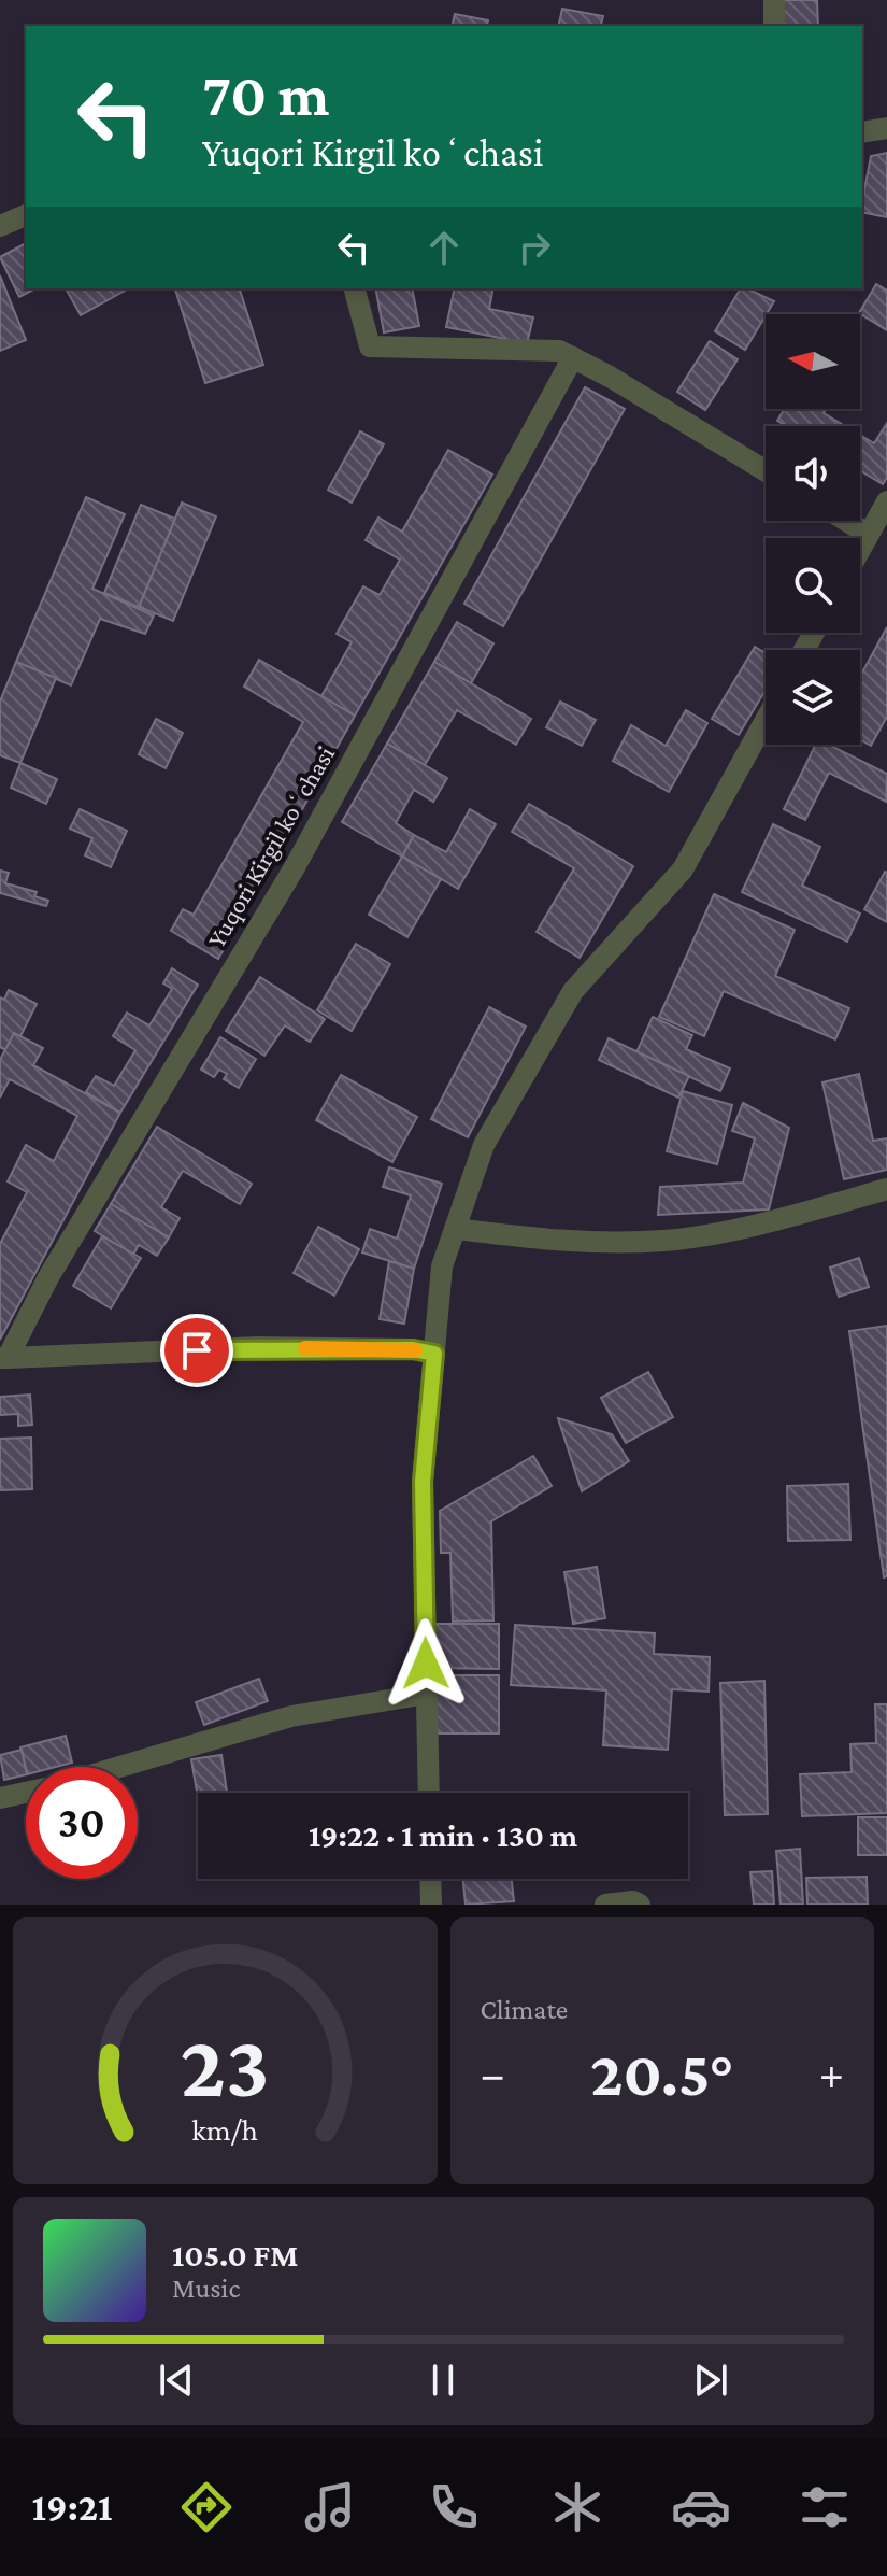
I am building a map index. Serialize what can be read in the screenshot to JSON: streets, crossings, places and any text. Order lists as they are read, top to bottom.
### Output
{
  "streets": {
    "street": ["Yuqori Kirgil koʻchasi"]
  },
  "north": "left",
  "page": {
    "turn": ["70 m", "Yuqori Kirgil koʻchasi"],
    "limit": "30",
    "trip": "19:22 · 1 min · 130 m",
    "tile": "Climate",
    "heat": ["−", "20.5°", "+"],
    "song": ["105.0 FM", "Music"],
    "tabs": "19:21",
    "gauge": ["23", "km/h"]
  }
}
